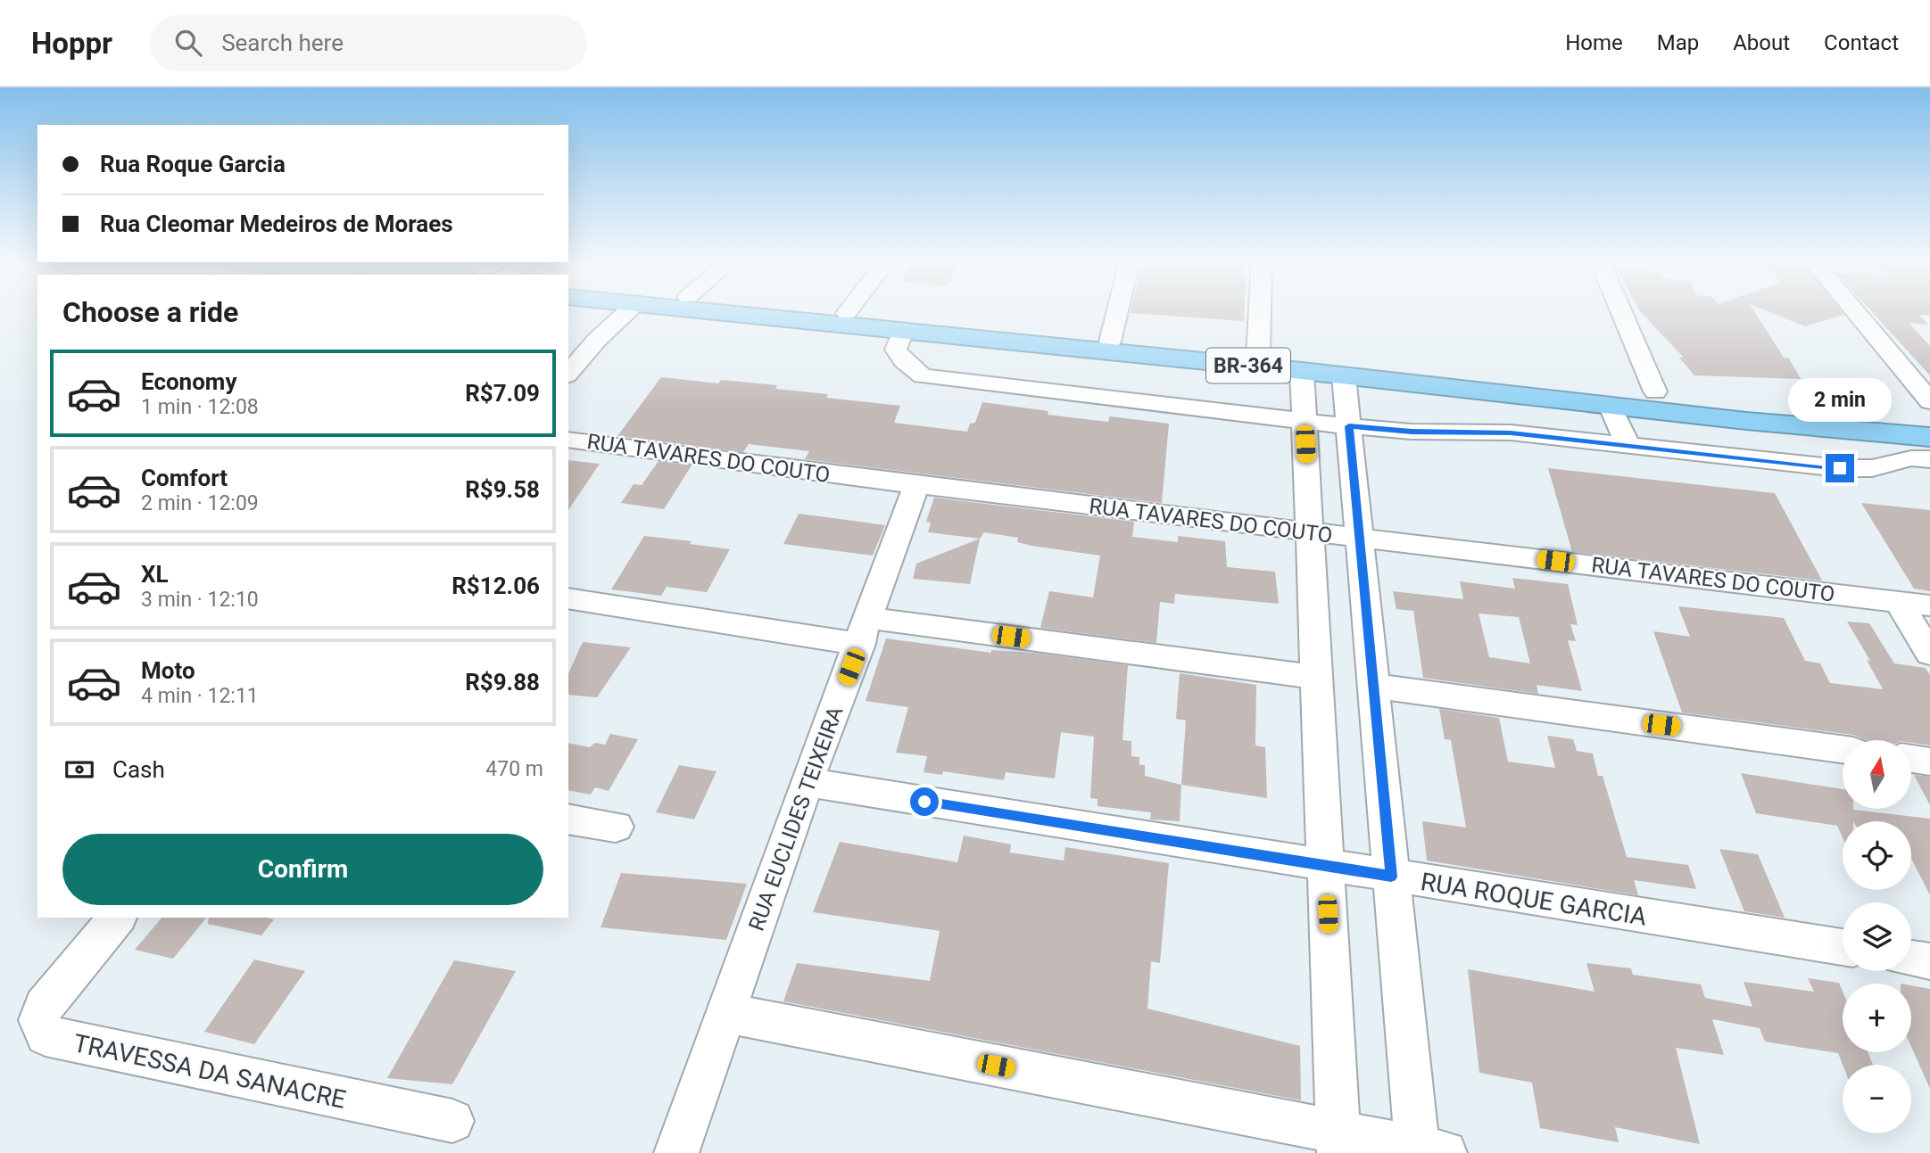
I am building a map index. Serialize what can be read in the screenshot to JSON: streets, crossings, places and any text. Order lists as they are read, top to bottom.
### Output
{
  "streets": {
    "highway": ["BR-364"],
    "street": [
      "RUA TAVARES DO COUTO",
      "RUA EUCLIDES TEIXEIRA",
      "RUA ROQUE GARCIA",
      "TRAVESSA DA SANACRE"
    ]
  },
  "crossings": [
    ["RUA TAVARES DO COUTO", "RUA EUCLIDES TEIXEIRA"],
    ["RUA EUCLIDES TEIXEIRA", "RUA ROQUE GARCIA"]
  ],
  "north": "top",
  "page": {
    "header": "Hoppr",
    "search": "Search here",
    "nav": [
      "Home",
      "Map",
      "About",
      "Contact"
    ],
    "banner": ["Rua Roque Garcia", "Rua Cleomar Medeiros de Moraes"],
    "heading": "Choose a ride",
    "list": [
      {
        "name": "Economy",
        "note": "1 min · 12:08",
        "value": "R$7.09"
      },
      {
        "name": "Comfort",
        "note": "2 min · 12:09",
        "value": "R$9.58"
      },
      {
        "name": "XL",
        "note": "3 min · 12:10",
        "value": "R$12.06"
      },
      {
        "name": "Moto",
        "note": "4 min · 12:11",
        "value": "R$9.88"
      }
    ],
    "bubble": "2 min",
    "pay": ["Cash", "470 m"],
    "map_buttons": ["+", "−"],
    "buttons": "Confirm"
  }
}
